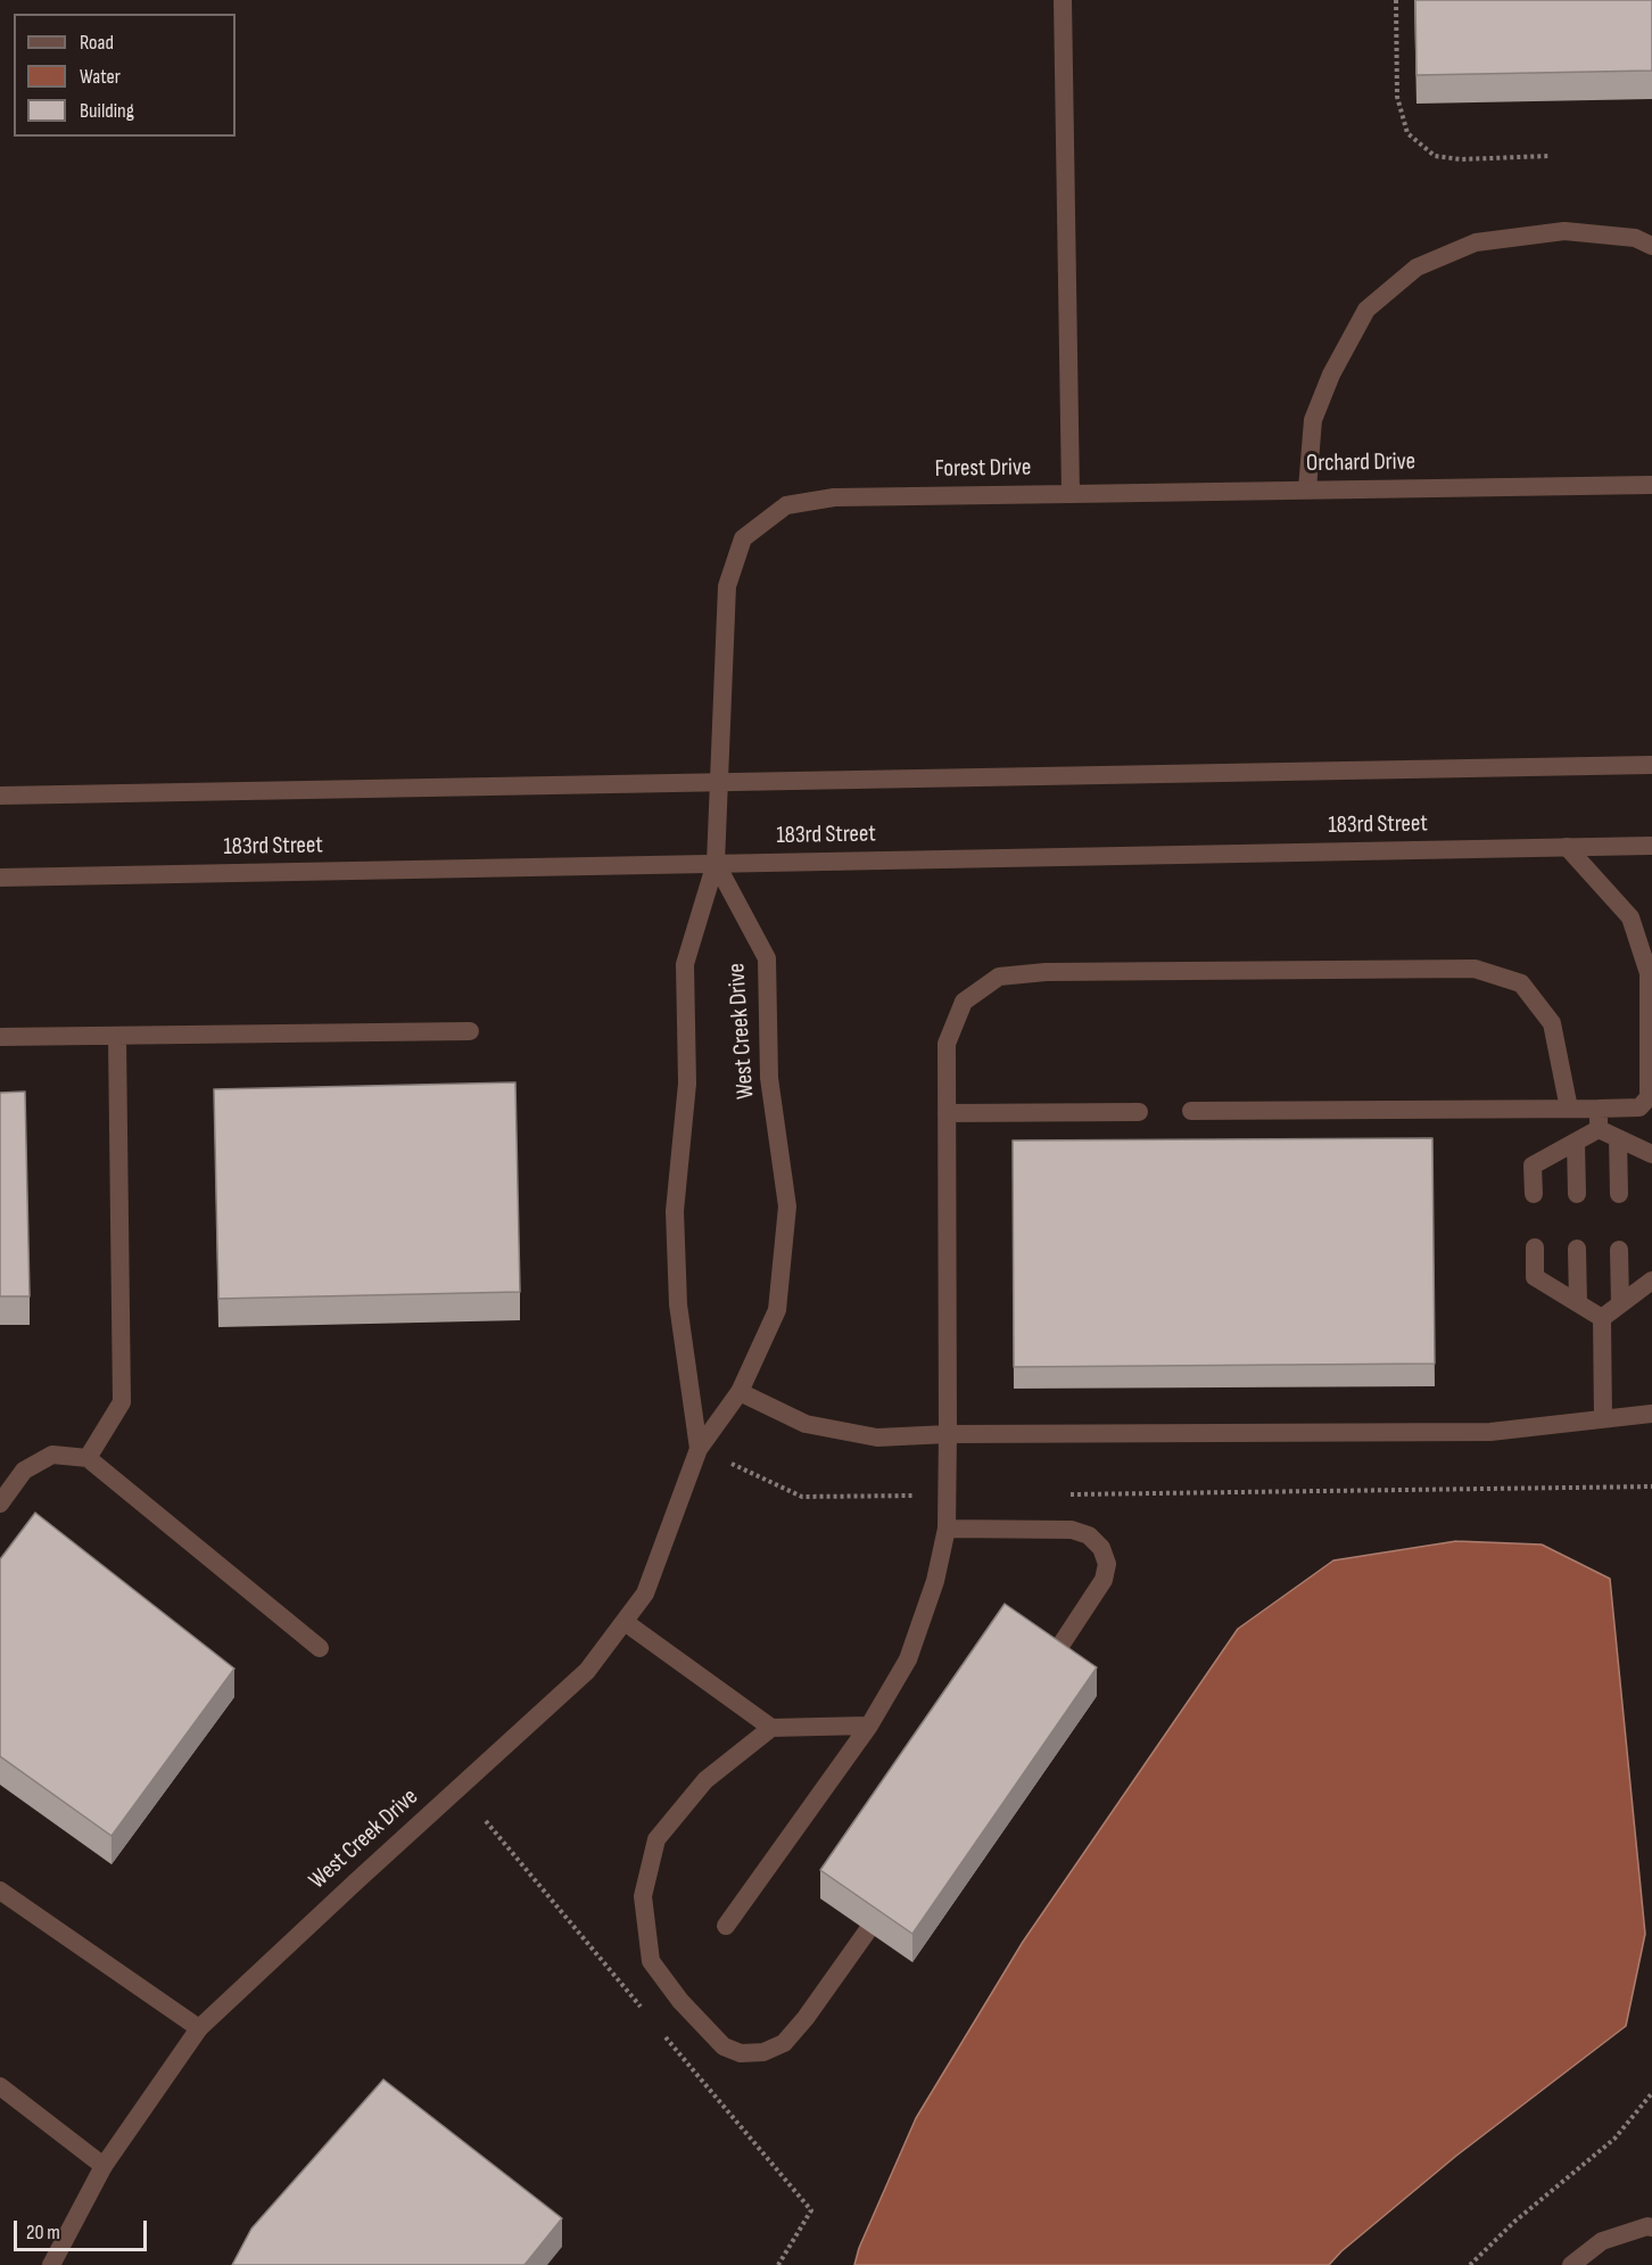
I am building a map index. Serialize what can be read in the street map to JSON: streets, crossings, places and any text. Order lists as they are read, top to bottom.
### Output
{
  "streets": {
    "street": [
      "Orchard Drive",
      "Forest Drive",
      "183rd Street",
      "West Creek Drive"
    ]
  },
  "crossings": [
    ["Orchard Drive", "Forest Drive"],
    ["Forest Drive", "183rd Street"],
    ["Forest Drive", "West Creek Drive"],
    ["183rd Street", "West Creek Drive"]
  ],
  "legend": ["Road", "Water", "Building"],
  "scale_bar": "20 m"
}
